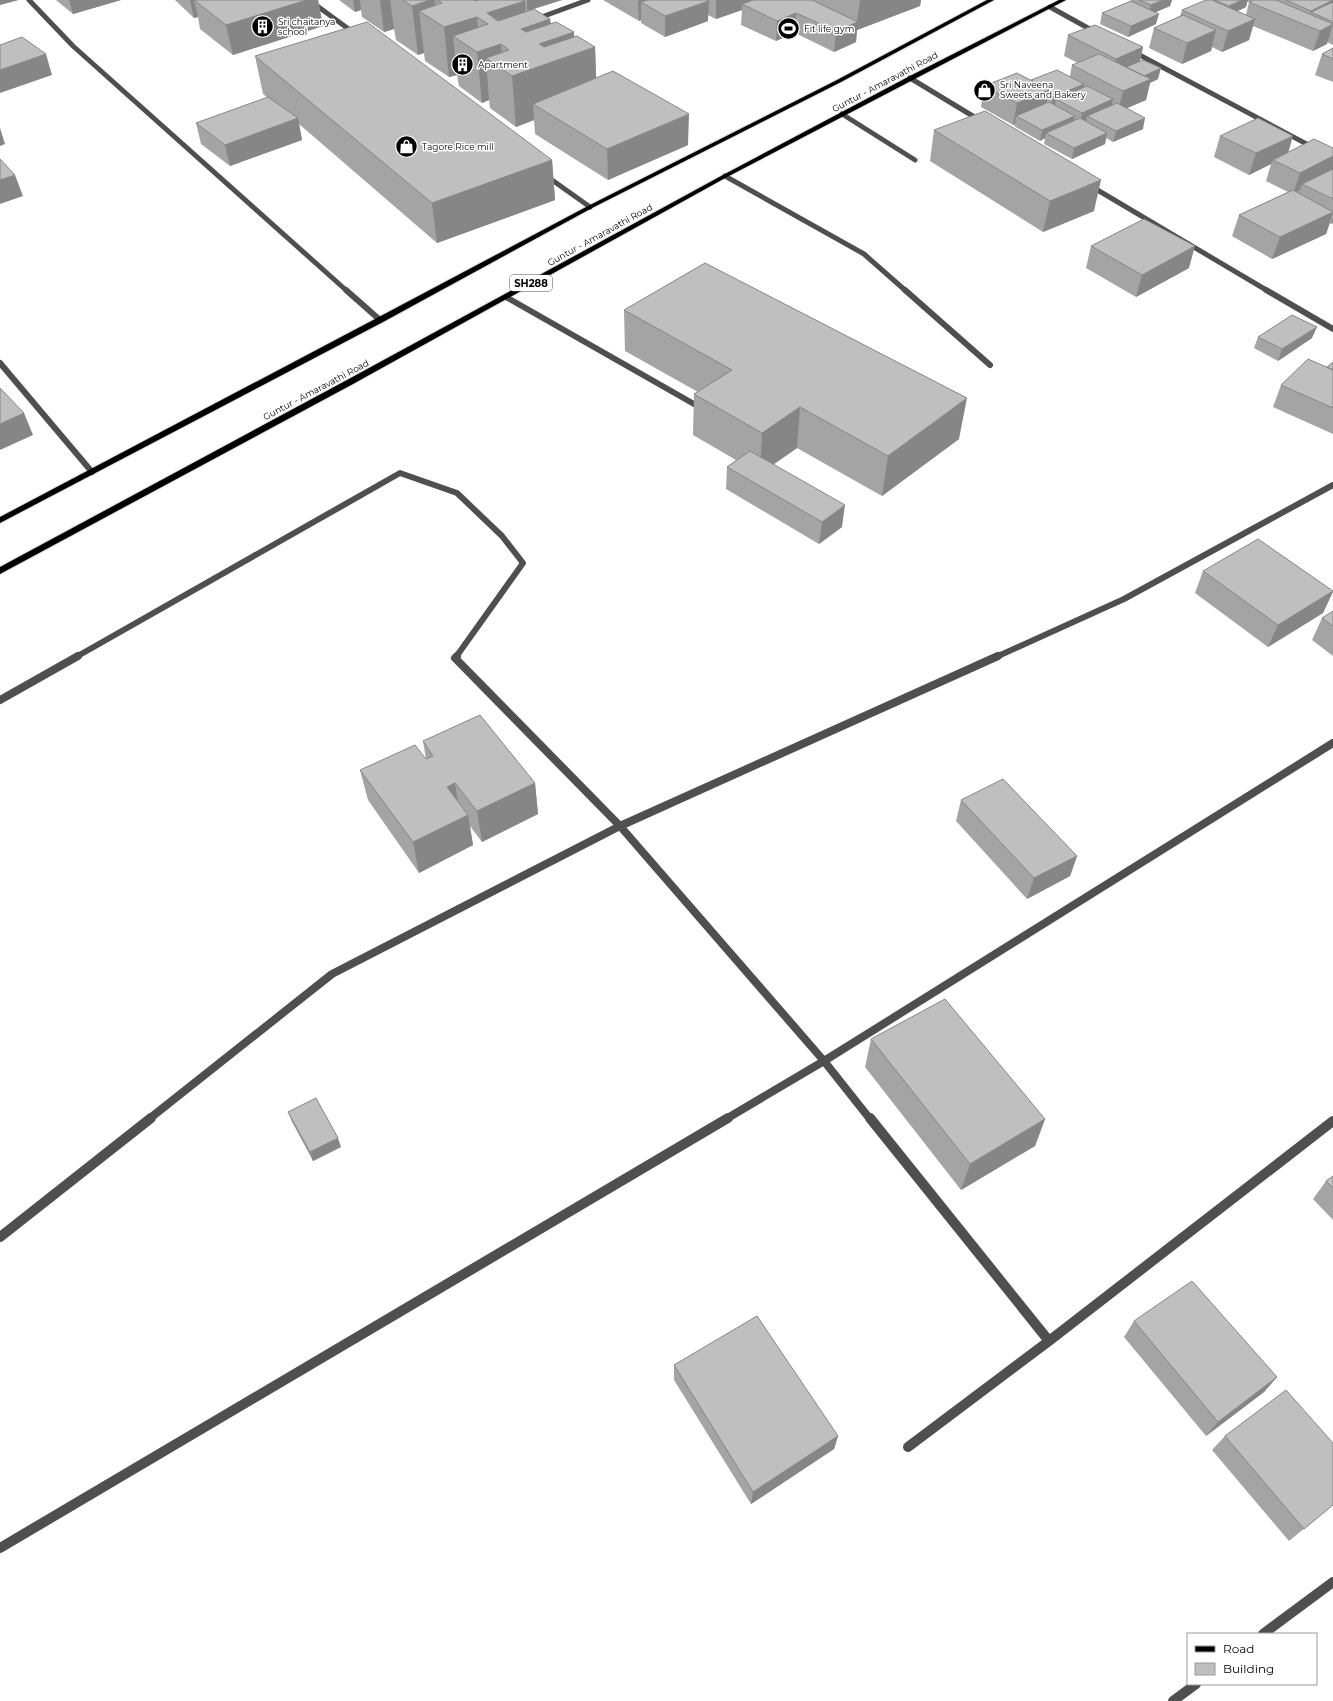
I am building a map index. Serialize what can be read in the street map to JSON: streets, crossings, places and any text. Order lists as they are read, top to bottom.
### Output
{
  "streets": {
    "main road": ["Guntur - Amaravathi Road", "SH288"]
  },
  "places": {
    "building": ["Sri chaitanya school", "Apartment"],
    "sports": ["Fit life gym"],
    "shop": ["Sri Naveena Sweets and Bakery", "Tagore Rice mill"]
  },
  "legend": ["Road", "Building"]
}
